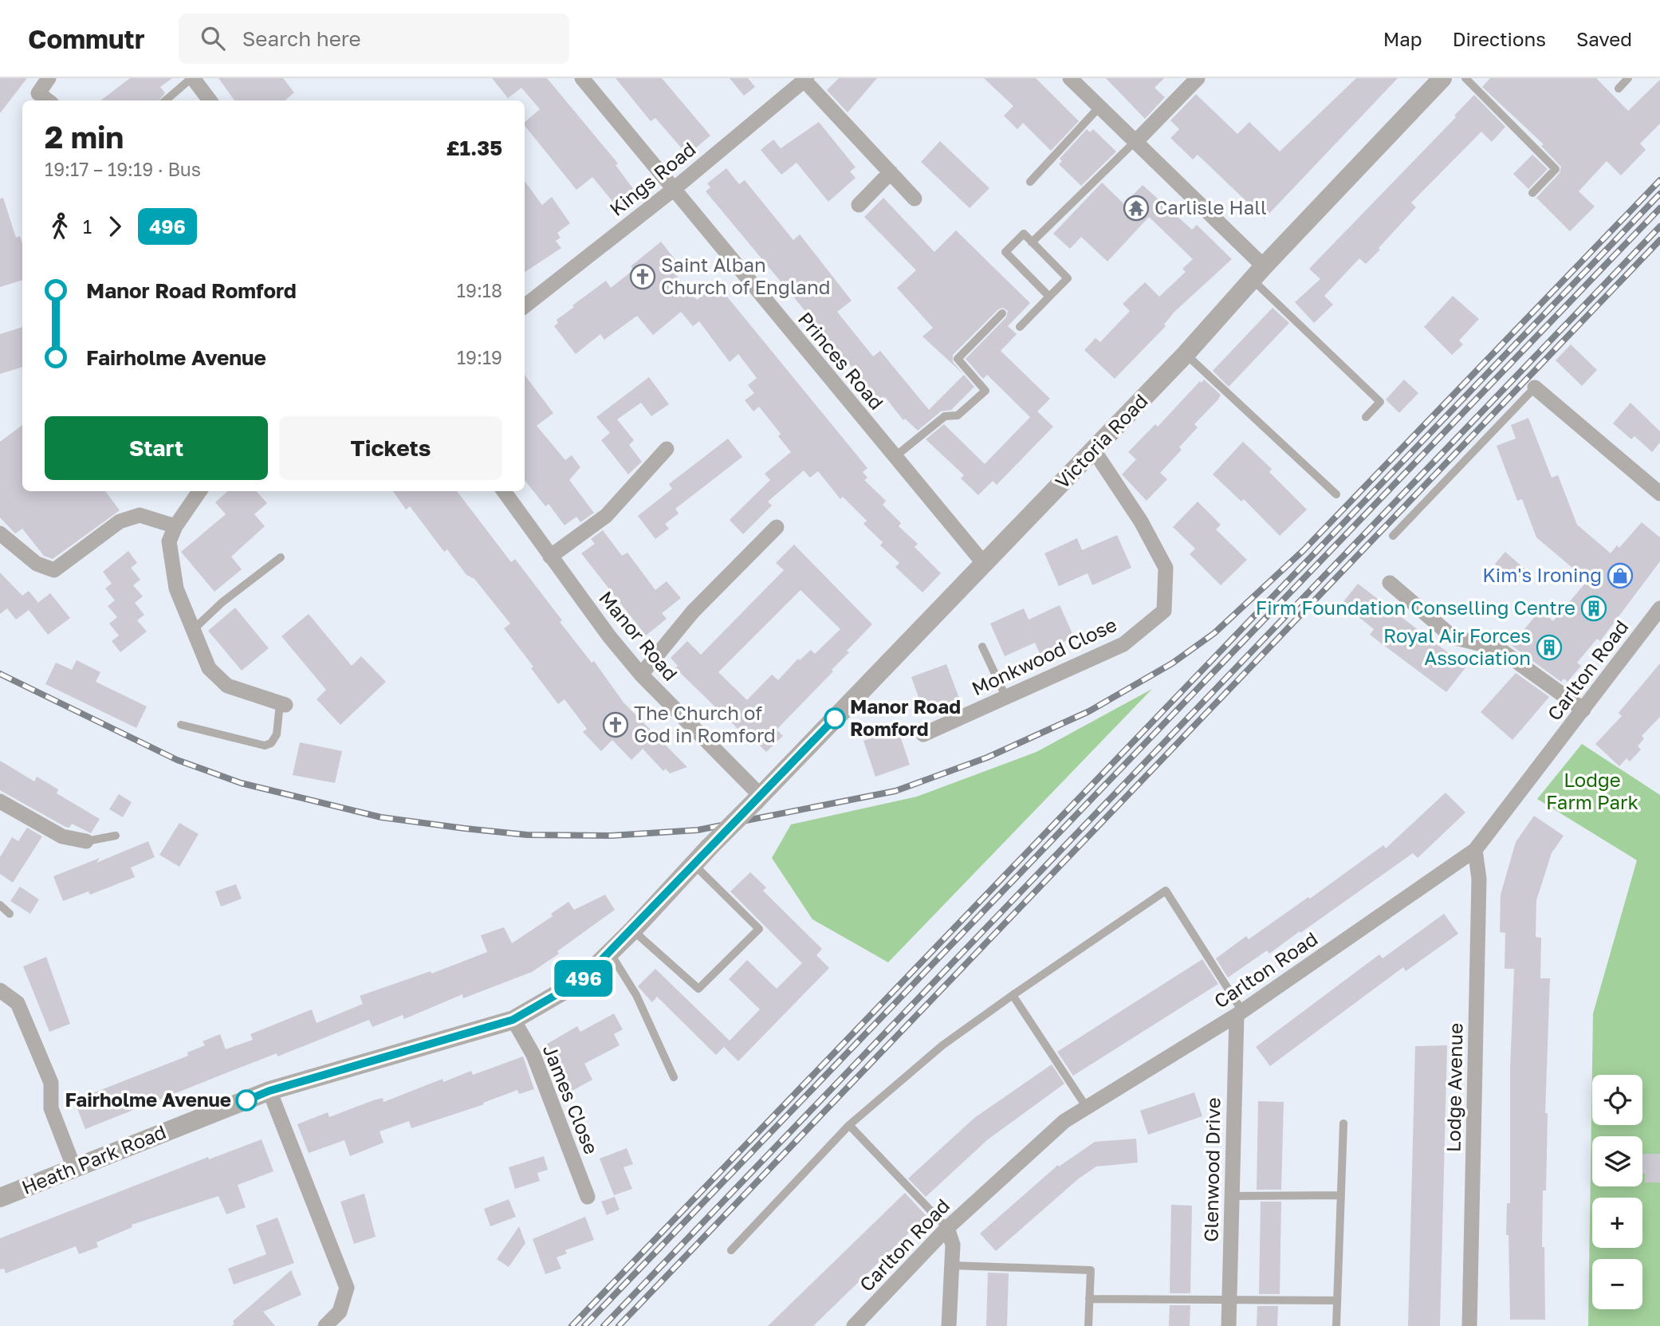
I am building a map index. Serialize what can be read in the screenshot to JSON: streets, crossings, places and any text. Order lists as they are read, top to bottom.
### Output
{
  "streets": {
    "street": [
      "Kings Road",
      "Princes Road",
      "Victoria Road",
      "Manor Road",
      "Monkwood Close",
      "Carlton Road",
      "Lodge Avenue",
      "James Close",
      "Heath Park Road",
      "Glenwood Drive"
    ]
  },
  "crossings": [
    ["Kings Road", "Princes Road"],
    ["Princes Road", "Victoria Road"],
    ["Victoria Road", "Manor Road"],
    ["Victoria Road", "Monkwood Close"],
    ["Victoria Road", "Heath Park Road"],
    ["Manor Road", "Heath Park Road"],
    ["Carlton Road", "Lodge Avenue"],
    ["Carlton Road", "Glenwood Drive"],
    ["James Close", "Heath Park Road"]
  ],
  "parks": ["Lodge Farm Park"],
  "places": {
    "temple": ["Carlisle Hall"],
    "church": ["Saint Alban Church of England", "The Church of God in Romford"],
    "shop": ["Kim's Ironing"],
    "building": ["Firm Foundation Conselling Centre", "Royal Air Forces Association"],
    "other": ["Manor Road Romford", "Fairholme Avenue"]
  },
  "lines": ["bus line 496"],
  "page": {
    "header": "Commutr",
    "search": "Search here",
    "nav": ["Map", "Directions", "Saved"],
    "on_map": "496",
    "heading": ["2 min", "19:17 – 19:19 · Bus", "£1.35"],
    "legs": ["1", "496"],
    "list": [
      {
        "name": "Manor Road Romford",
        "value": "19:18"
      },
      {
        "name": "Fairholme Avenue",
        "value": "19:19"
      }
    ],
    "buttons": ["Start", "Tickets"],
    "map_buttons": ["+", "−"]
  }
}
